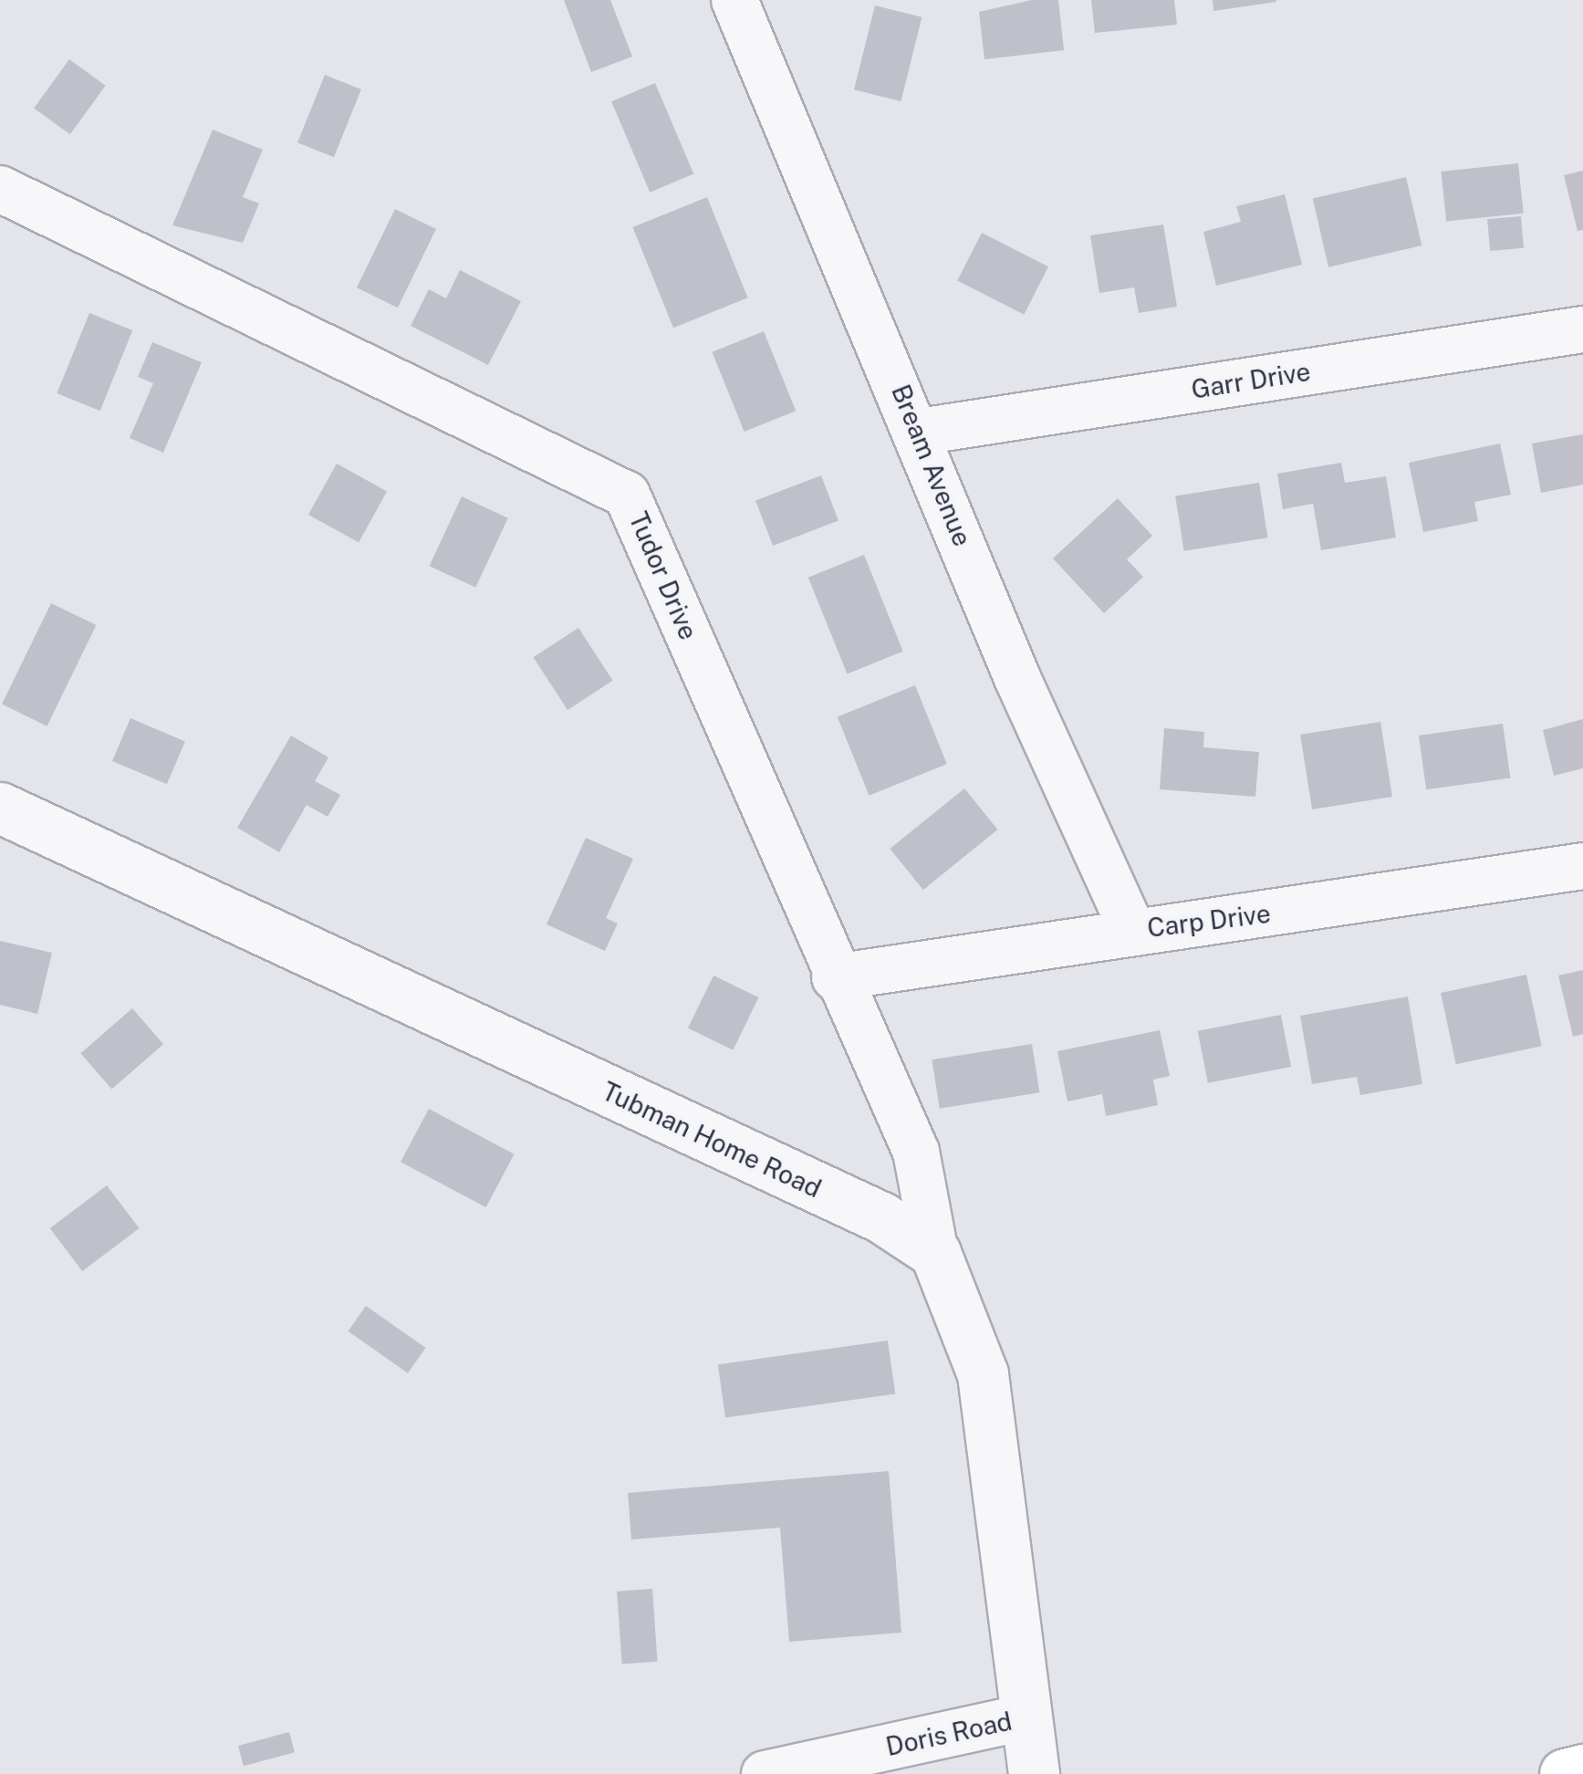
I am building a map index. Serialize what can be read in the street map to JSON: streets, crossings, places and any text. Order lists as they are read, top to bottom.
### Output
{
  "streets": {
    "street": [
      "Garr Drive",
      "Bream Avenue",
      "Tudor Drive",
      "Carp Drive",
      "Tubman Home Road",
      "Doris Road"
    ]
  },
  "crossings": [
    ["Garr Drive", "Bream Avenue"],
    ["Bream Avenue", "Carp Drive"],
    ["Tudor Drive", "Carp Drive"],
    ["Tudor Drive", "Tubman Home Road"]
  ]
}
